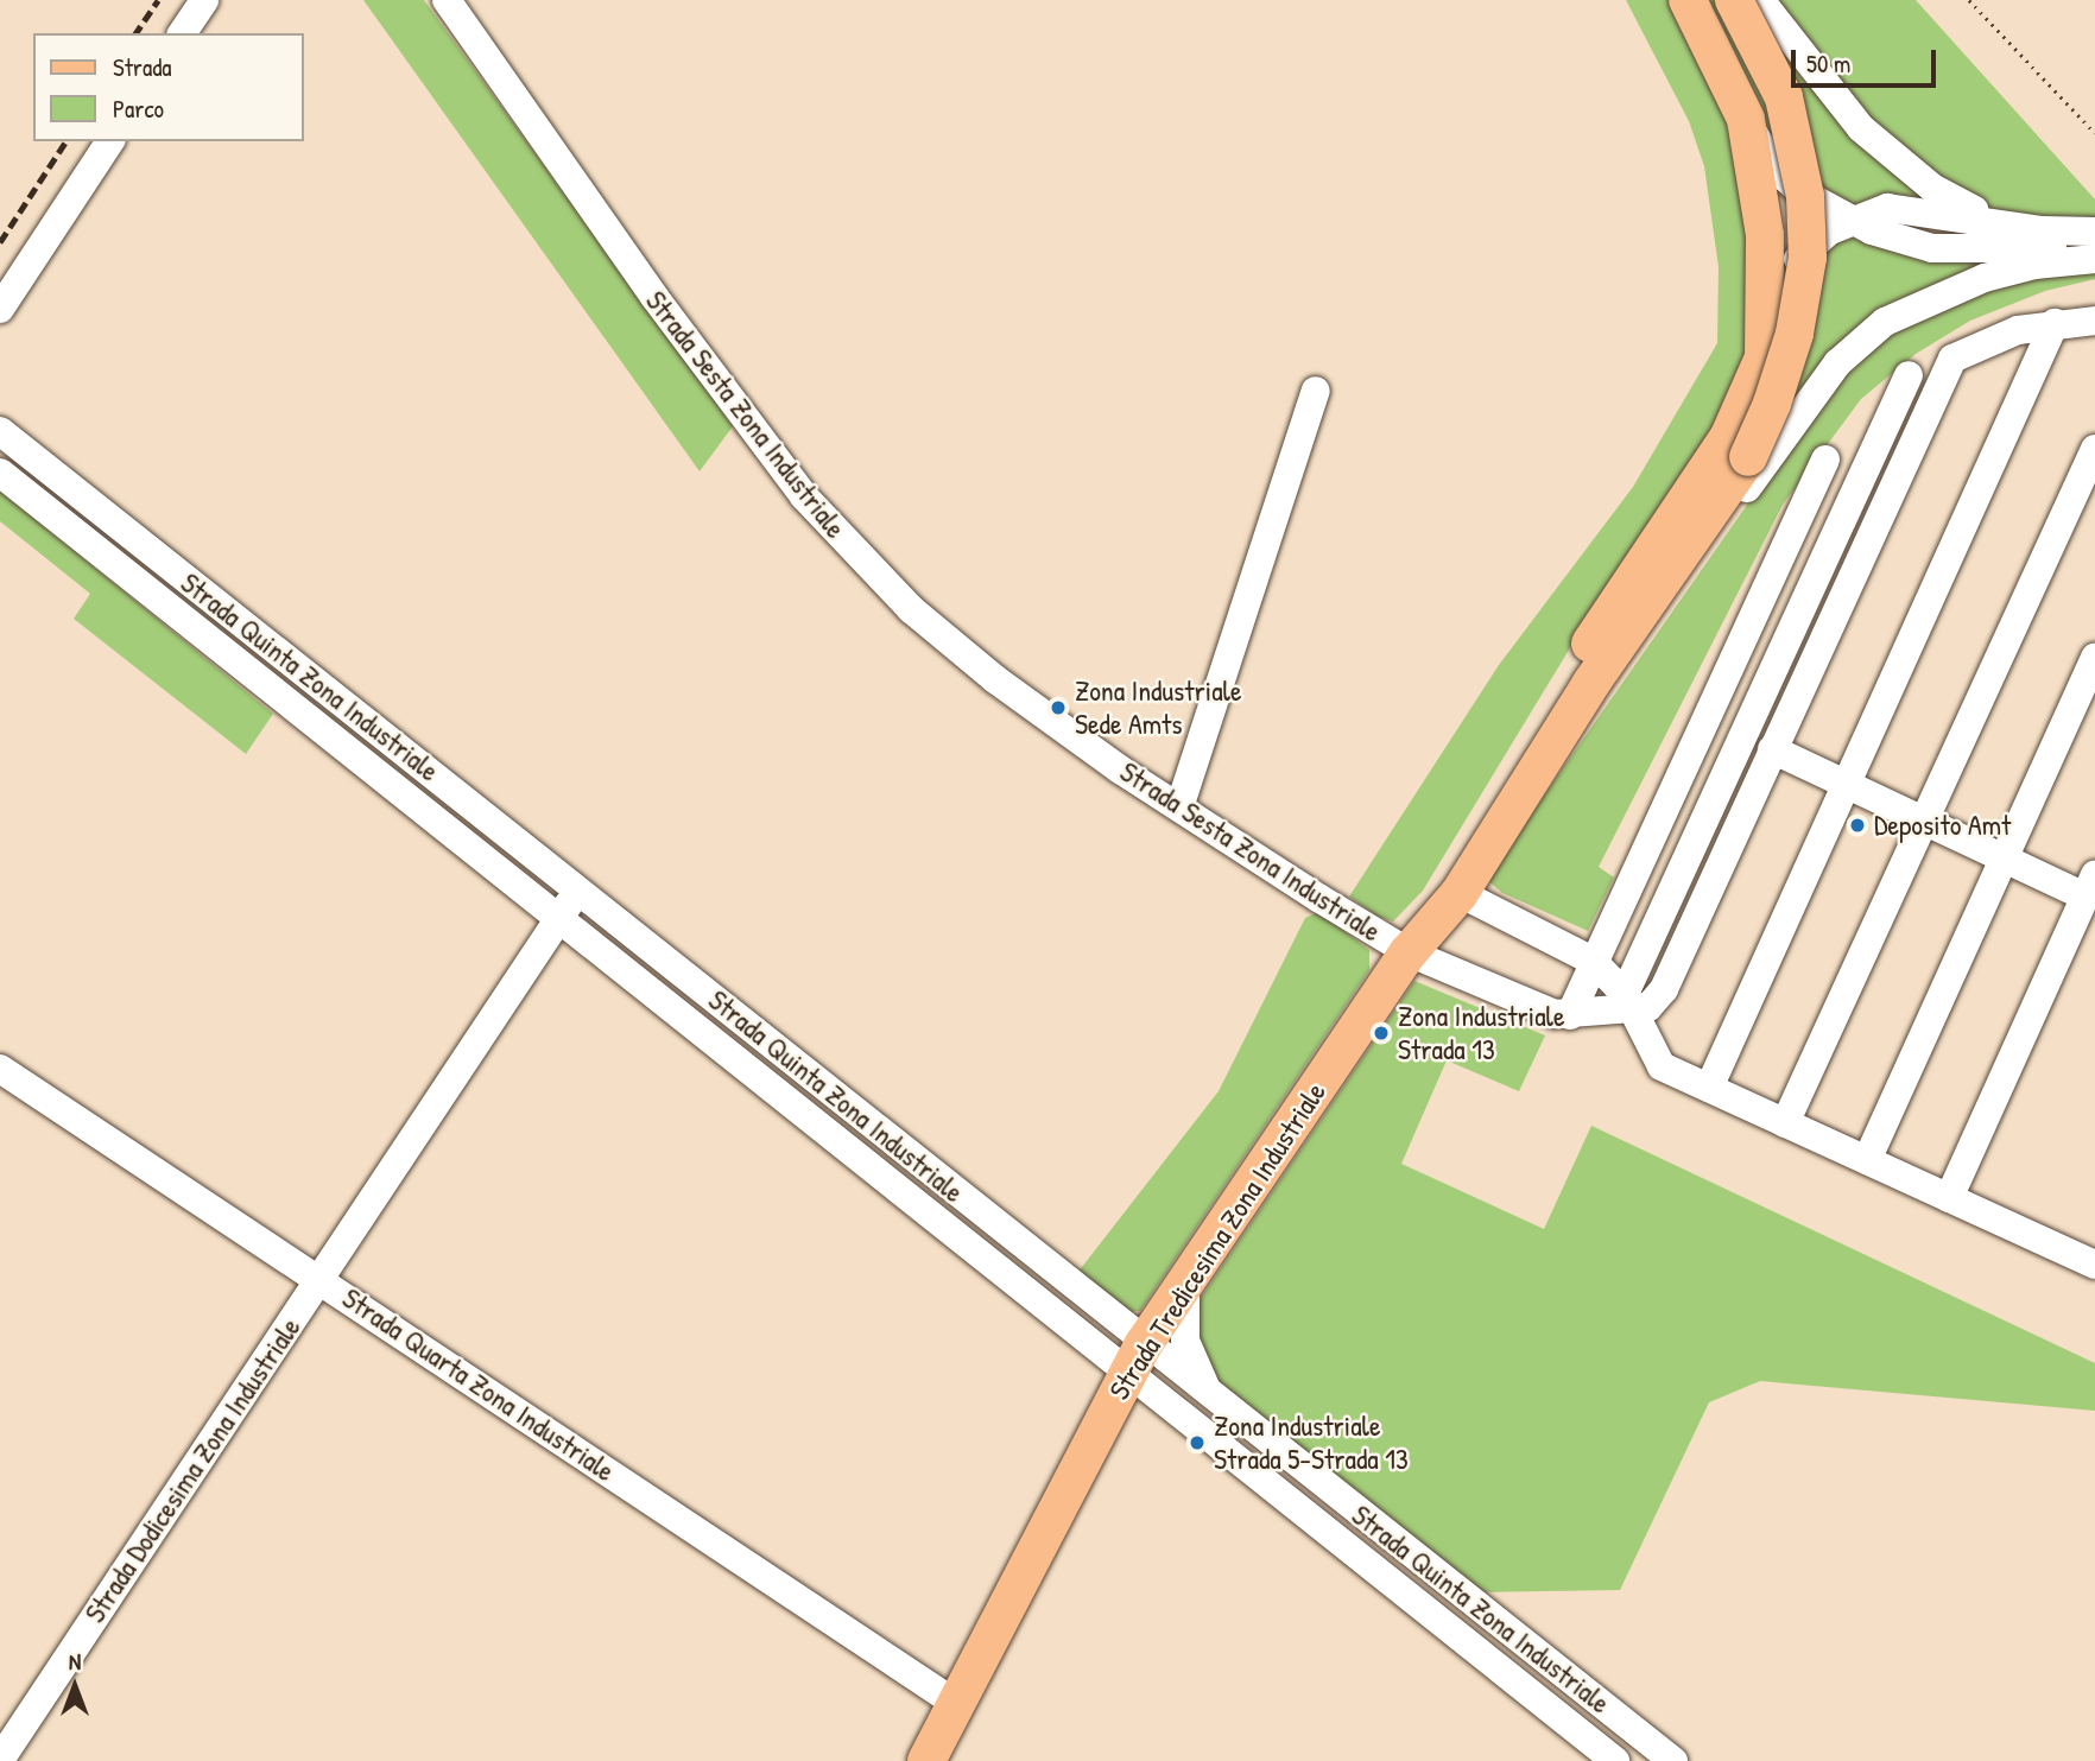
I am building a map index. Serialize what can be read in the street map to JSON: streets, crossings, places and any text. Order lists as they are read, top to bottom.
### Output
{
  "streets": {
    "main road": ["Strada Tredicesima Zona Industriale"],
    "street": [
      "Strada Sesta Zona Industriale",
      "Strada Quinta Zona Industriale",
      "Strada Quarta Zona Industriale",
      "Strada Dodicesima Zona Industriale"
    ]
  },
  "crossings": [
    ["Strada Sesta Zona Industriale", "Strada Tredicesima Zona Industriale"],
    ["Strada Quinta Zona Industriale", "Strada Tredicesima Zona Industriale"],
    ["Strada Quinta Zona Industriale", "Strada Dodicesima Zona Industriale"],
    ["Strada Tredicesima Zona Industriale", "Strada Quarta Zona Industriale"],
    ["Strada Quarta Zona Industriale", "Strada Dodicesima Zona Industriale"]
  ],
  "places": [
    "Zona Industriale Sede Amts",
    "Deposito Amt",
    "Zona Industriale Strada 13",
    "Zona Industriale Strada 5-Strada 13"
  ],
  "legend": ["Strada", "Parco"],
  "scale_bar": "50 m",
  "north": "top"
}
